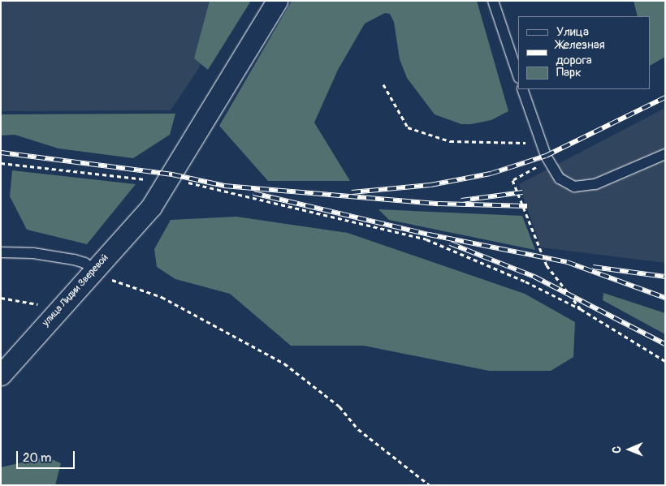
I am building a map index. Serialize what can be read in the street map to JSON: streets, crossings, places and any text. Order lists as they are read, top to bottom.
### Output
{
  "streets": {
    "street": ["улица Лидии Зверевой"]
  },
  "legend": ["Улица", "Железная дорога", "Парк"],
  "scale_bar": "20 m",
  "north": "left"
}
